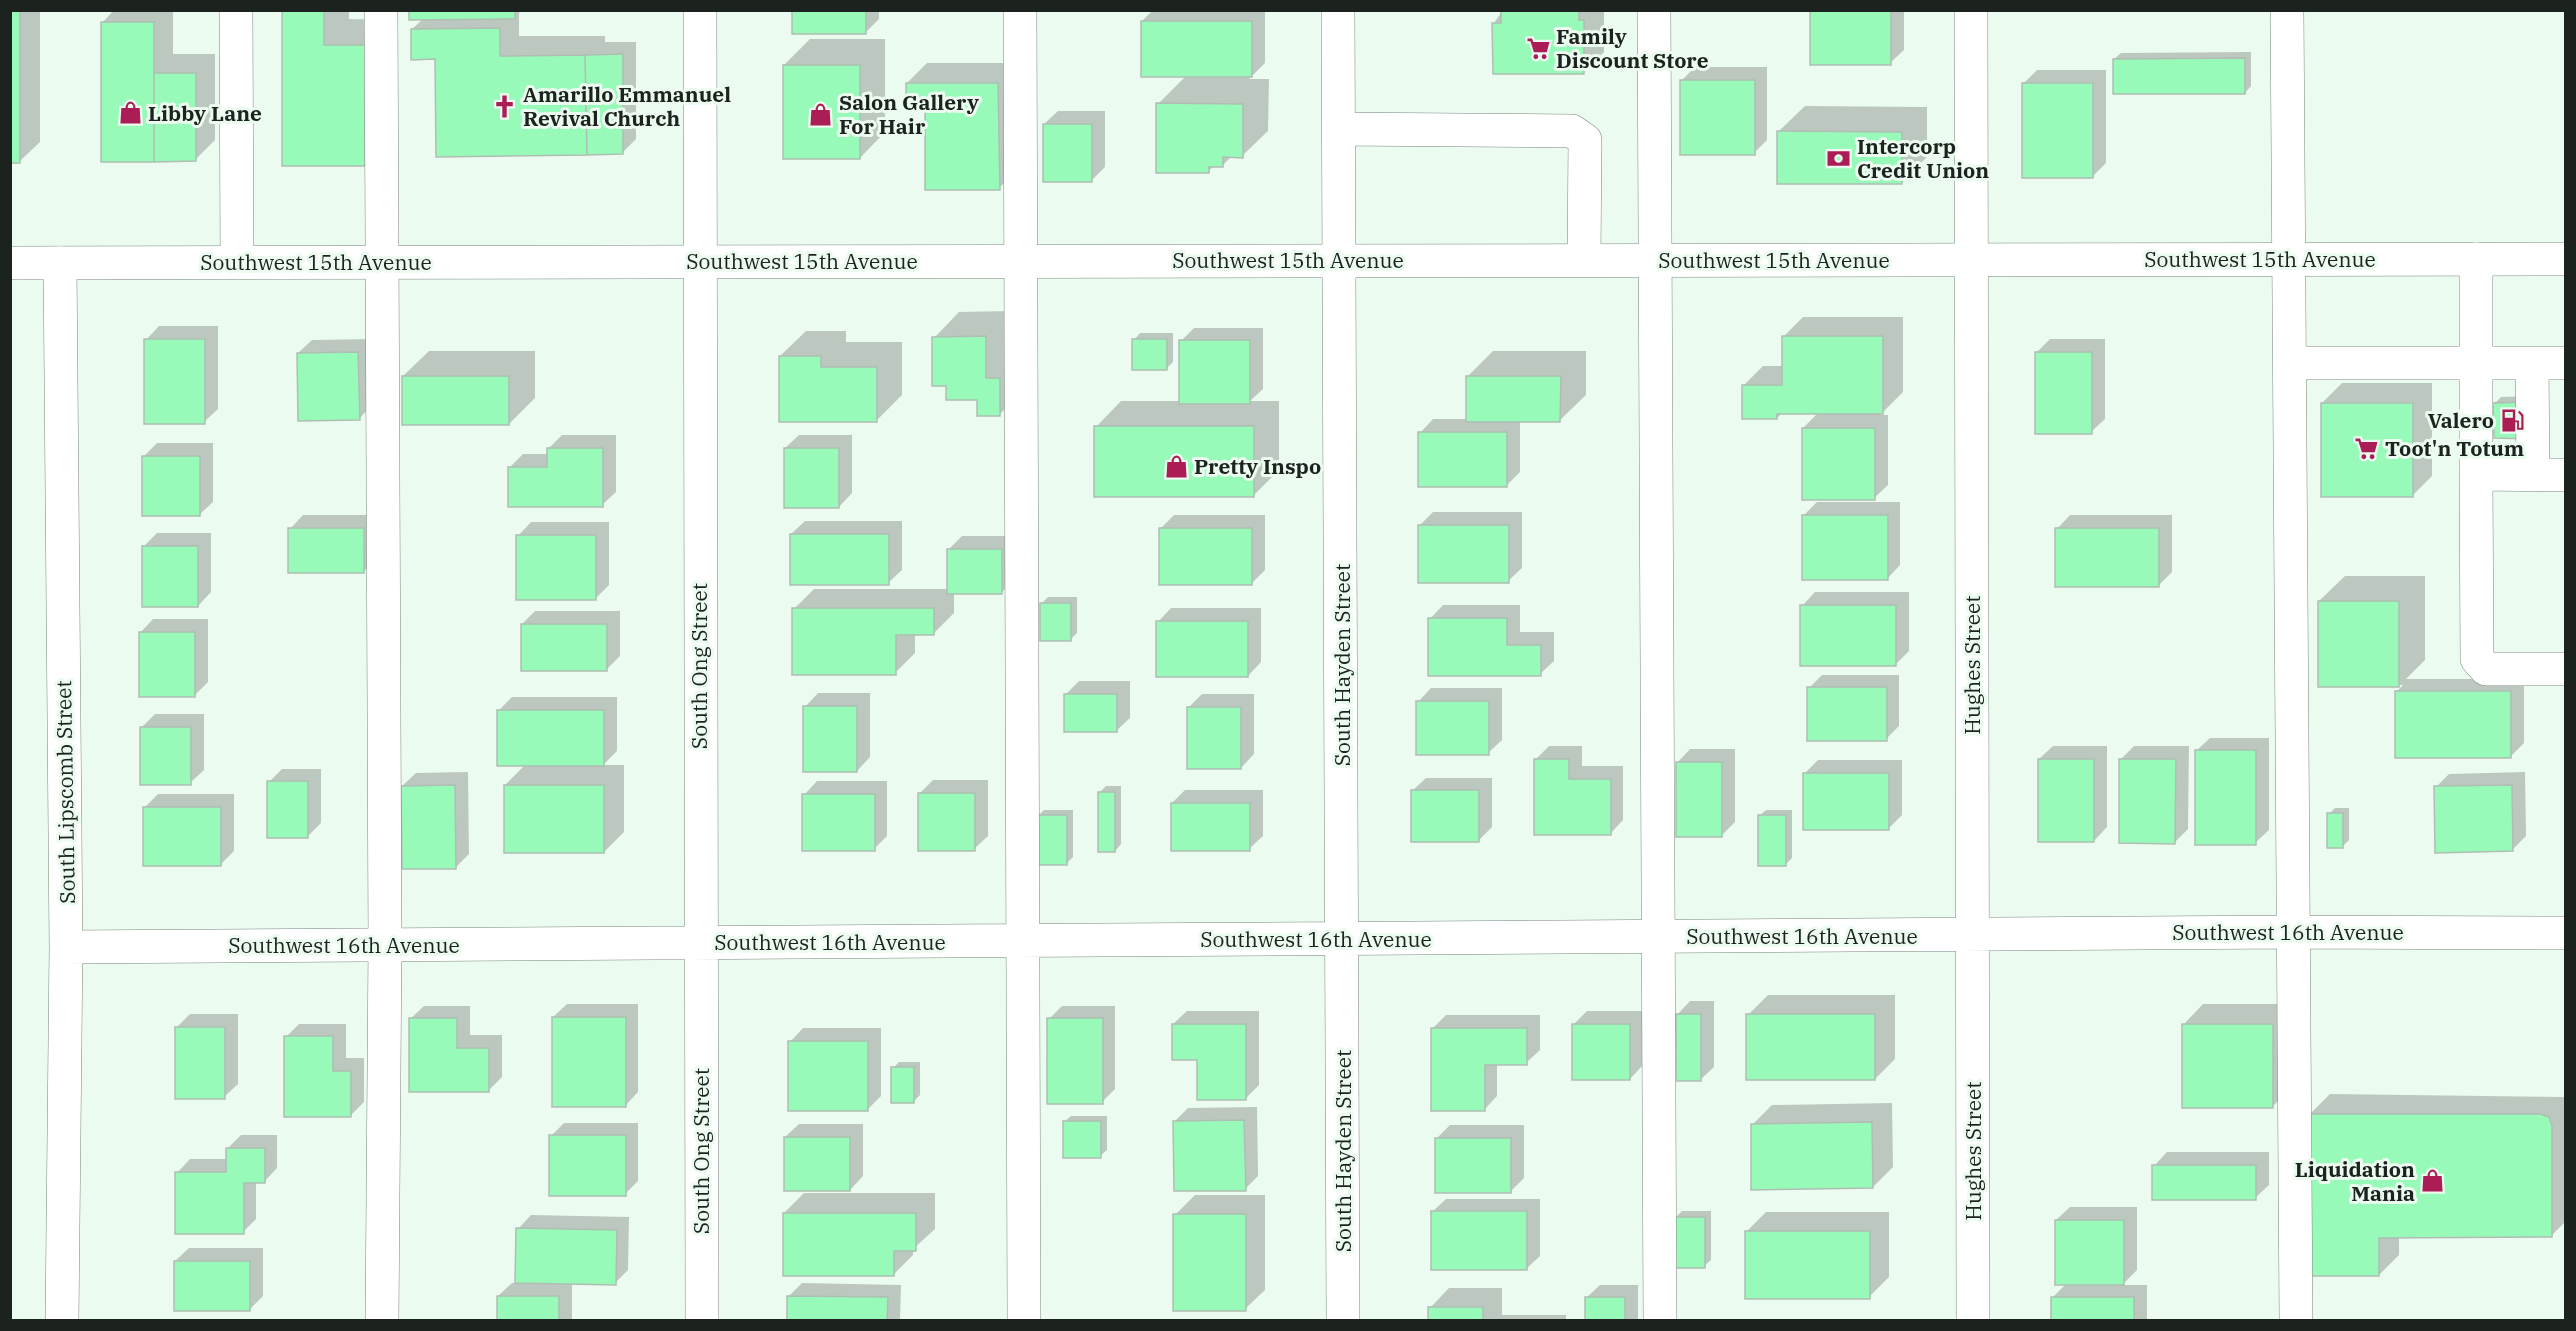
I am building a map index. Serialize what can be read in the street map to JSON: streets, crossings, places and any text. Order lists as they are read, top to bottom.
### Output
{
  "streets": {
    "street": [
      "Southwest 15th Avenue",
      "South Hayden Street",
      "Hughes Street",
      "South Ong Street",
      "South Lipscomb Street",
      "Southwest 16th Avenue"
    ]
  },
  "crossings": [
    ["Southwest 15th Avenue", "South Hayden Street"],
    ["Southwest 15th Avenue", "Hughes Street"],
    ["Southwest 15th Avenue", "South Ong Street"],
    ["Southwest 15th Avenue", "South Lipscomb Street"],
    ["South Hayden Street", "Southwest 16th Avenue"],
    ["Hughes Street", "Southwest 16th Avenue"],
    ["South Ong Street", "Southwest 16th Avenue"],
    ["South Lipscomb Street", "Southwest 16th Avenue"]
  ],
  "places": {
    "supermarket": ["Family Discount Store", "Toot'n Totum"],
    "church": ["Amarillo Emmanuel Revival Church"],
    "shop": [
      "Libby Lane",
      "Salon Gallery For Hair",
      "Pretty Inspo",
      "Liquidation Mania"
    ],
    "bank": ["Intercorp Credit Union"],
    "fuel station": ["Valero"]
  }
}
